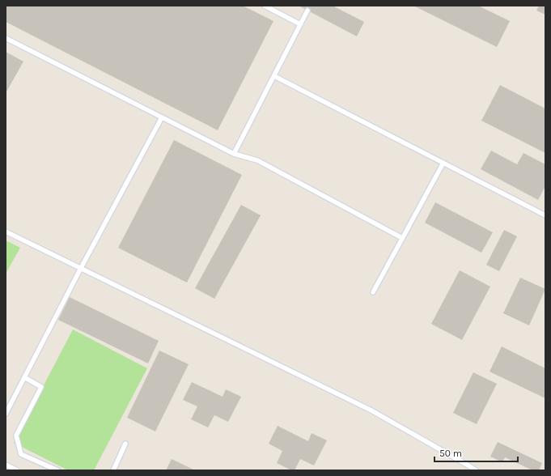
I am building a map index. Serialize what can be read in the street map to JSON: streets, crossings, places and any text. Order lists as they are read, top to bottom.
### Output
{
  "scale_bar": "50 m"
}
